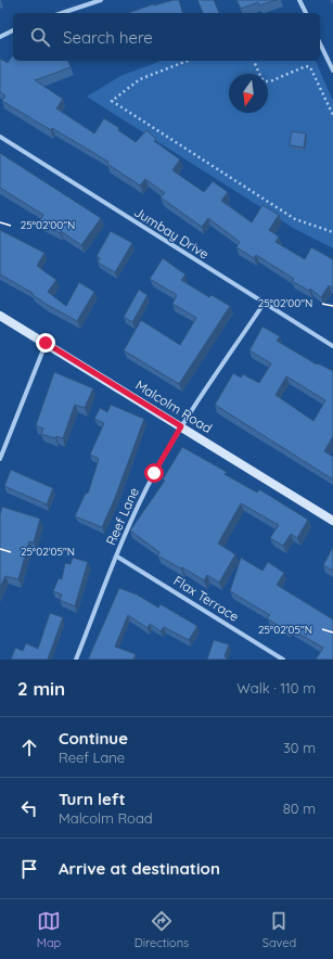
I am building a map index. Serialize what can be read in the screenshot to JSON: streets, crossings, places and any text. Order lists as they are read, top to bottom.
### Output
{
  "streets": {
    "street": [
      "Jumbay Drive",
      "Malcolm Road",
      "Reef Lane",
      "Flax Terrace"
    ]
  },
  "crossings": [
    ["Jumbay Drive", "Reef Lane"],
    ["Malcolm Road", "Reef Lane"],
    ["Reef Lane", "Flax Terrace"]
  ],
  "north": "bottom",
  "page": {
    "search": "Search here",
    "heading": ["2 min", "Walk · 110 m"],
    "list": [
      ["Continue", "Reef Lane", "30 m"],
      ["Turn left", "Malcolm Road", "80 m"],
      "Arrive at destination"
    ],
    "nav": ["Map", "Directions", "Saved"]
  },
  "coordinates": ["25°02'00\"N", "25°02'05\"N"]
}
